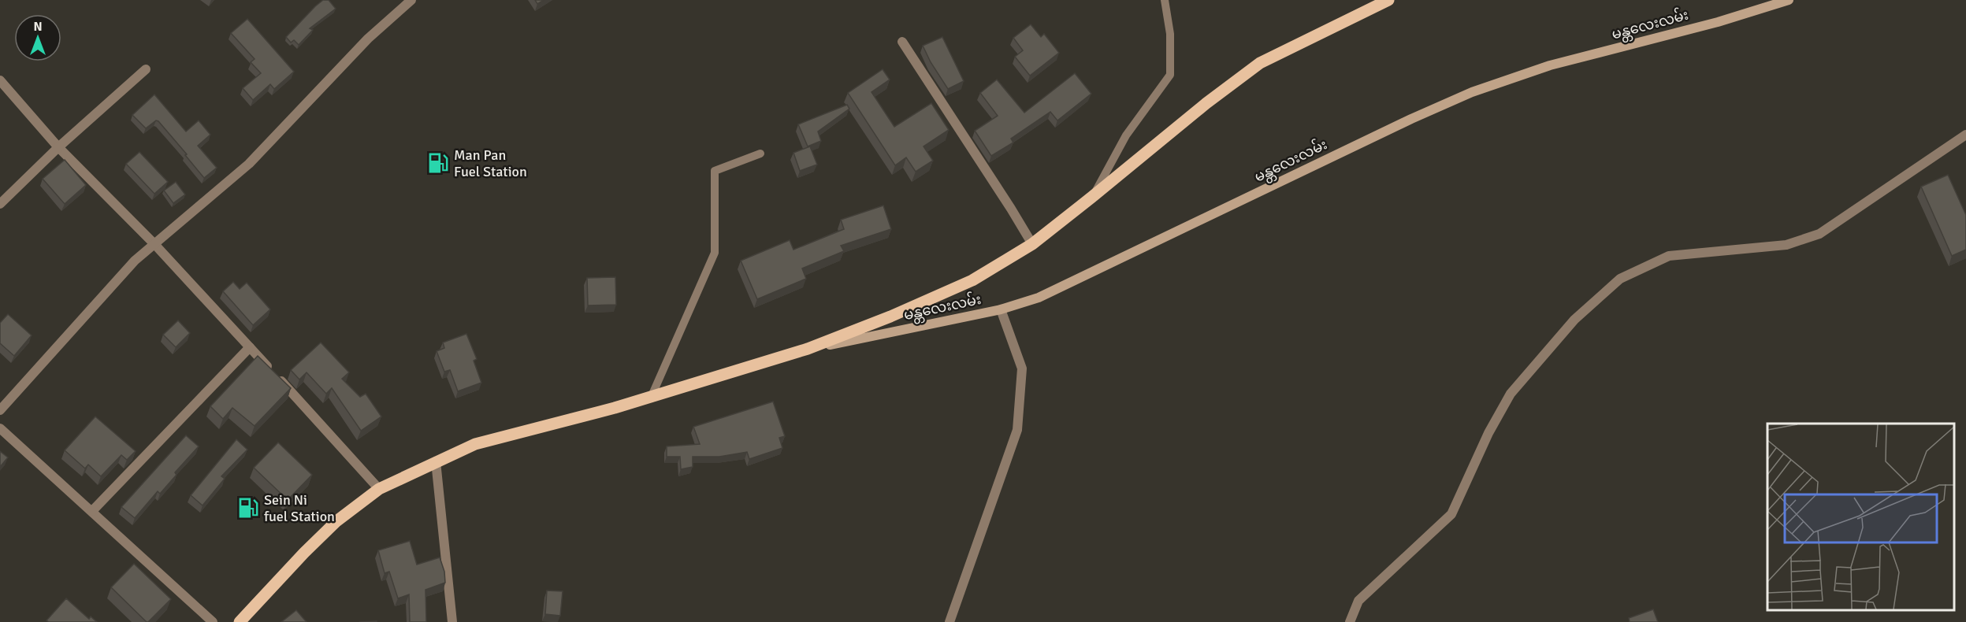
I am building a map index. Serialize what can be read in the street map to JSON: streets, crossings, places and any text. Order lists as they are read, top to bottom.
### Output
{
  "streets": {
    "main road": ["မန္တလေးလမ်း"]
  },
  "places": {
    "fuel station": ["Man Pan Fuel Station", "Sein Ni fuel Station"]
  },
  "north": "top"
}
